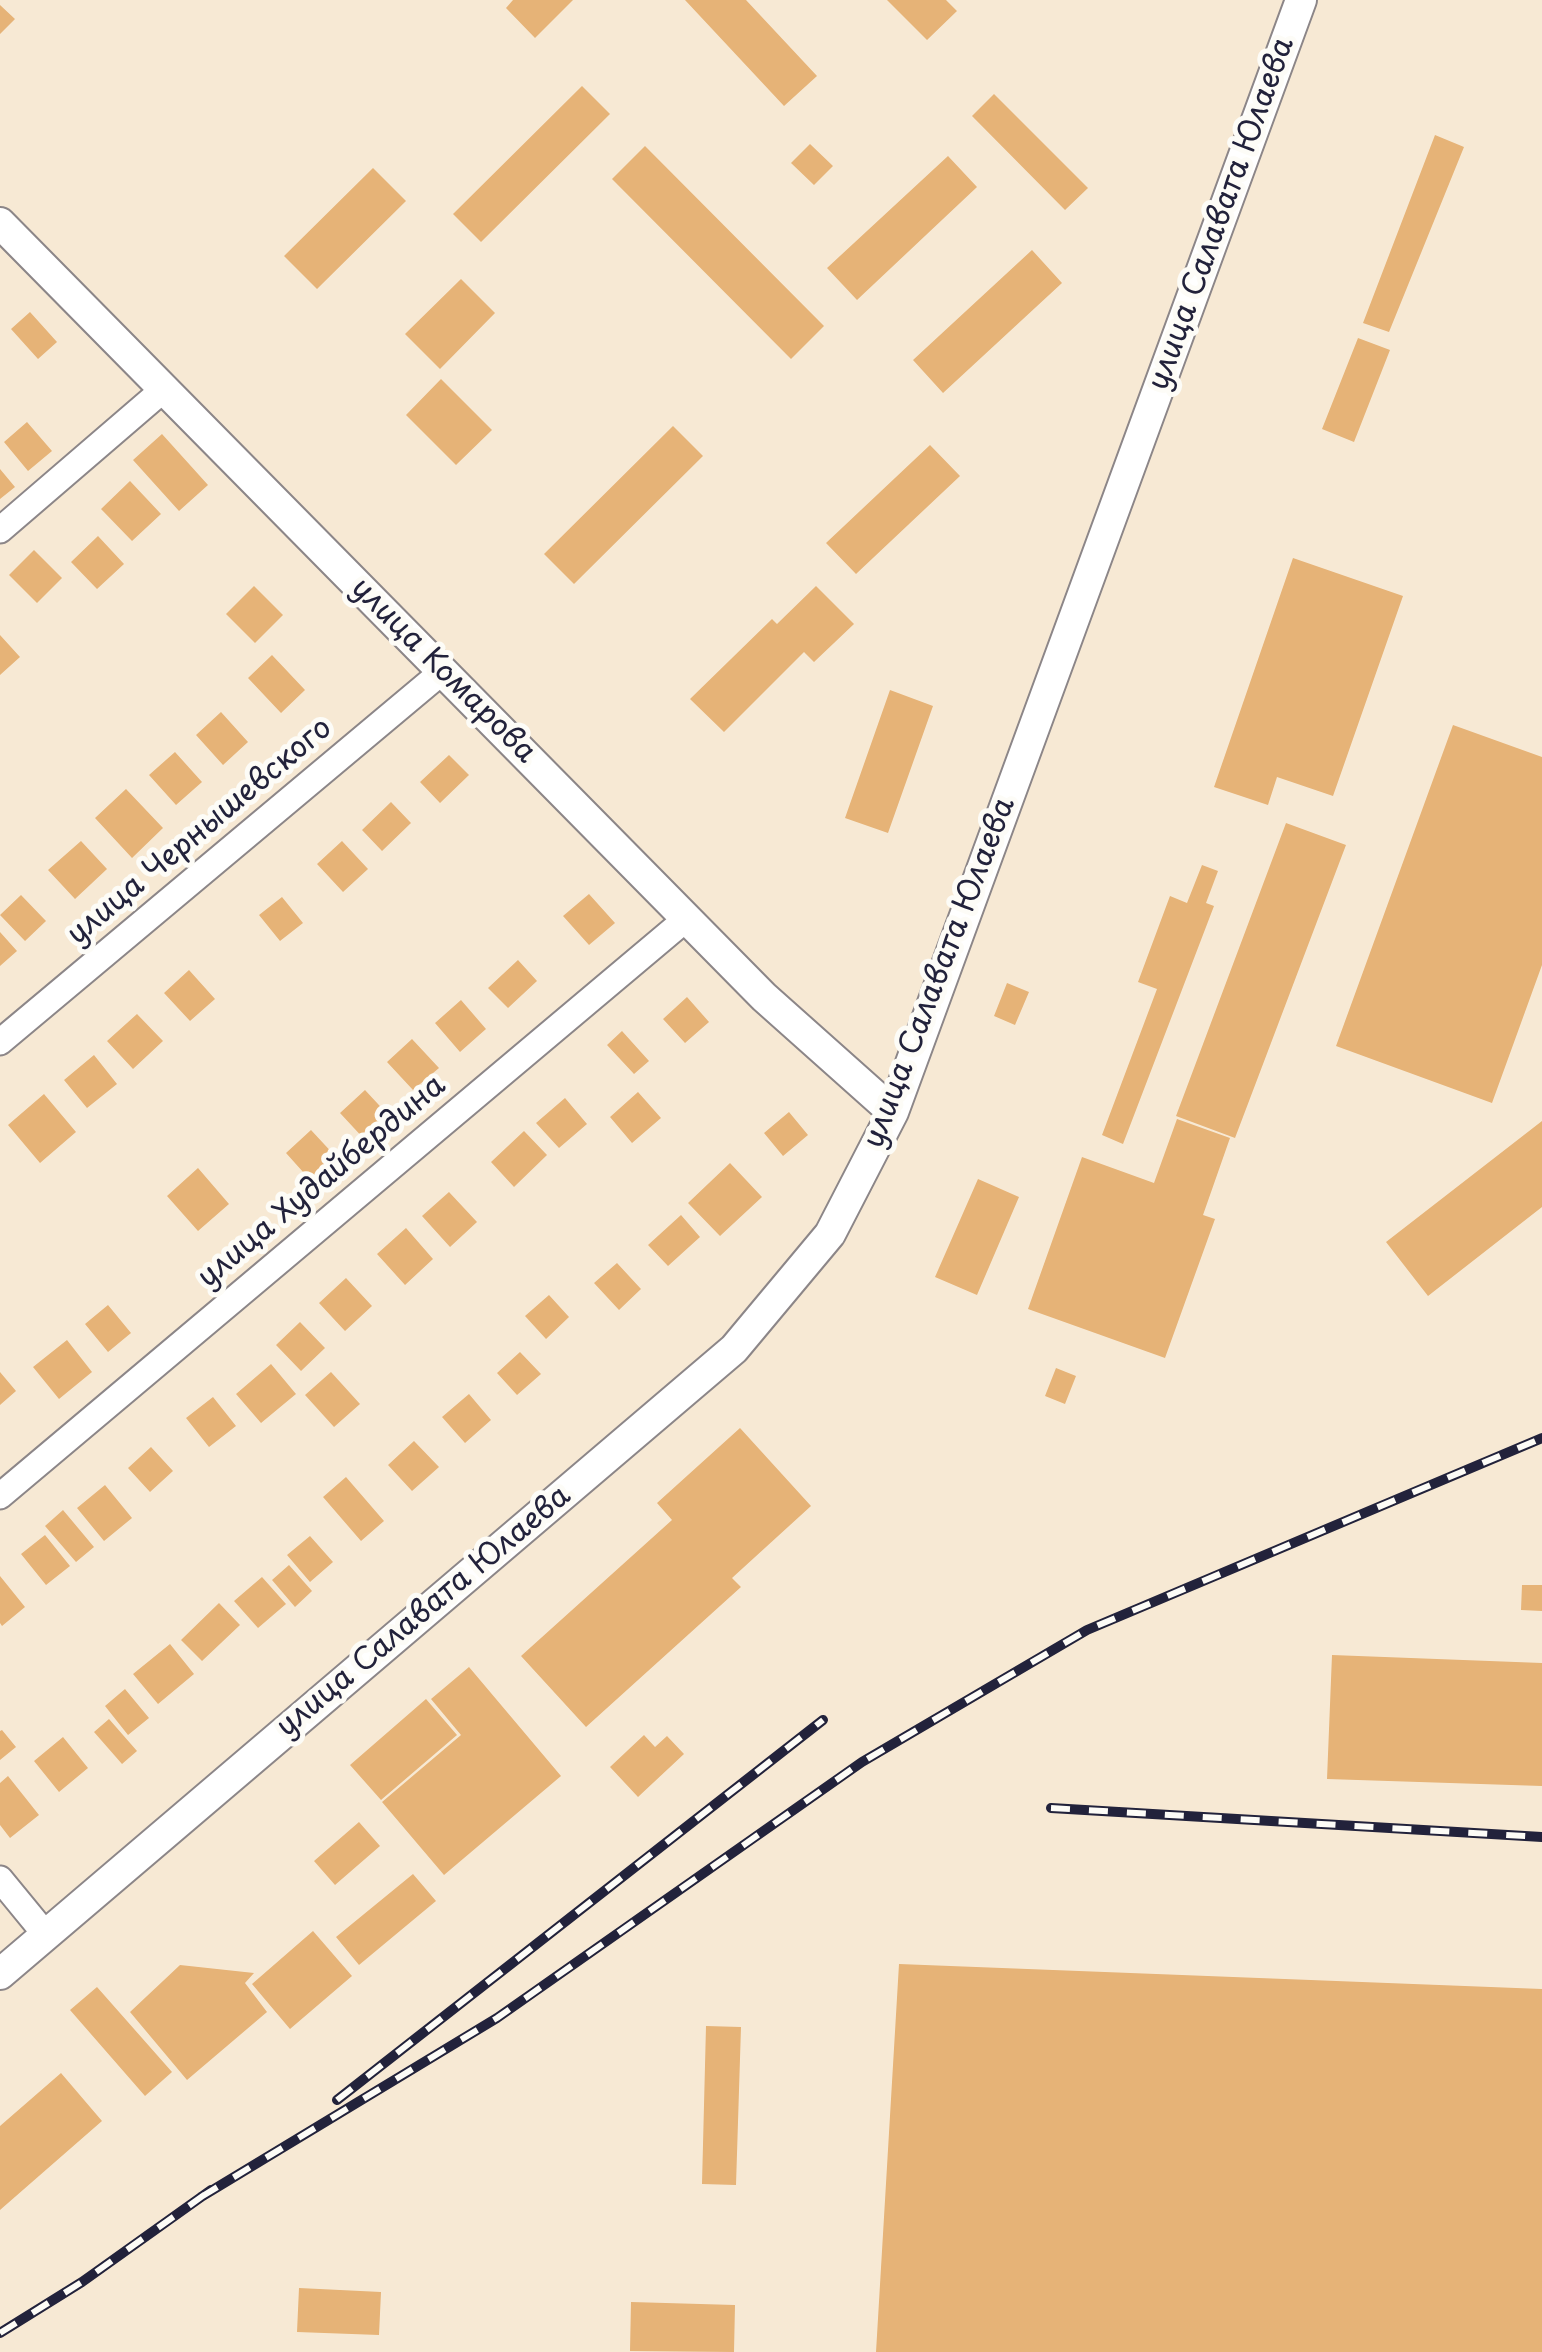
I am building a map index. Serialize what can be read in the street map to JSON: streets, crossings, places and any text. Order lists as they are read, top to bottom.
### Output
{
  "streets": {
    "street": [
      "улица Салавата Юлаева",
      "улица Комарова",
      "улица Чернышевского",
      "улица Худайбердина"
    ]
  },
  "crossings": [
    ["улица Салавата Юлаева", "улица Комарова"],
    ["улица Комарова", "улица Чернышевского"],
    ["улица Комарова", "улица Худайбердина"]
  ]
}
